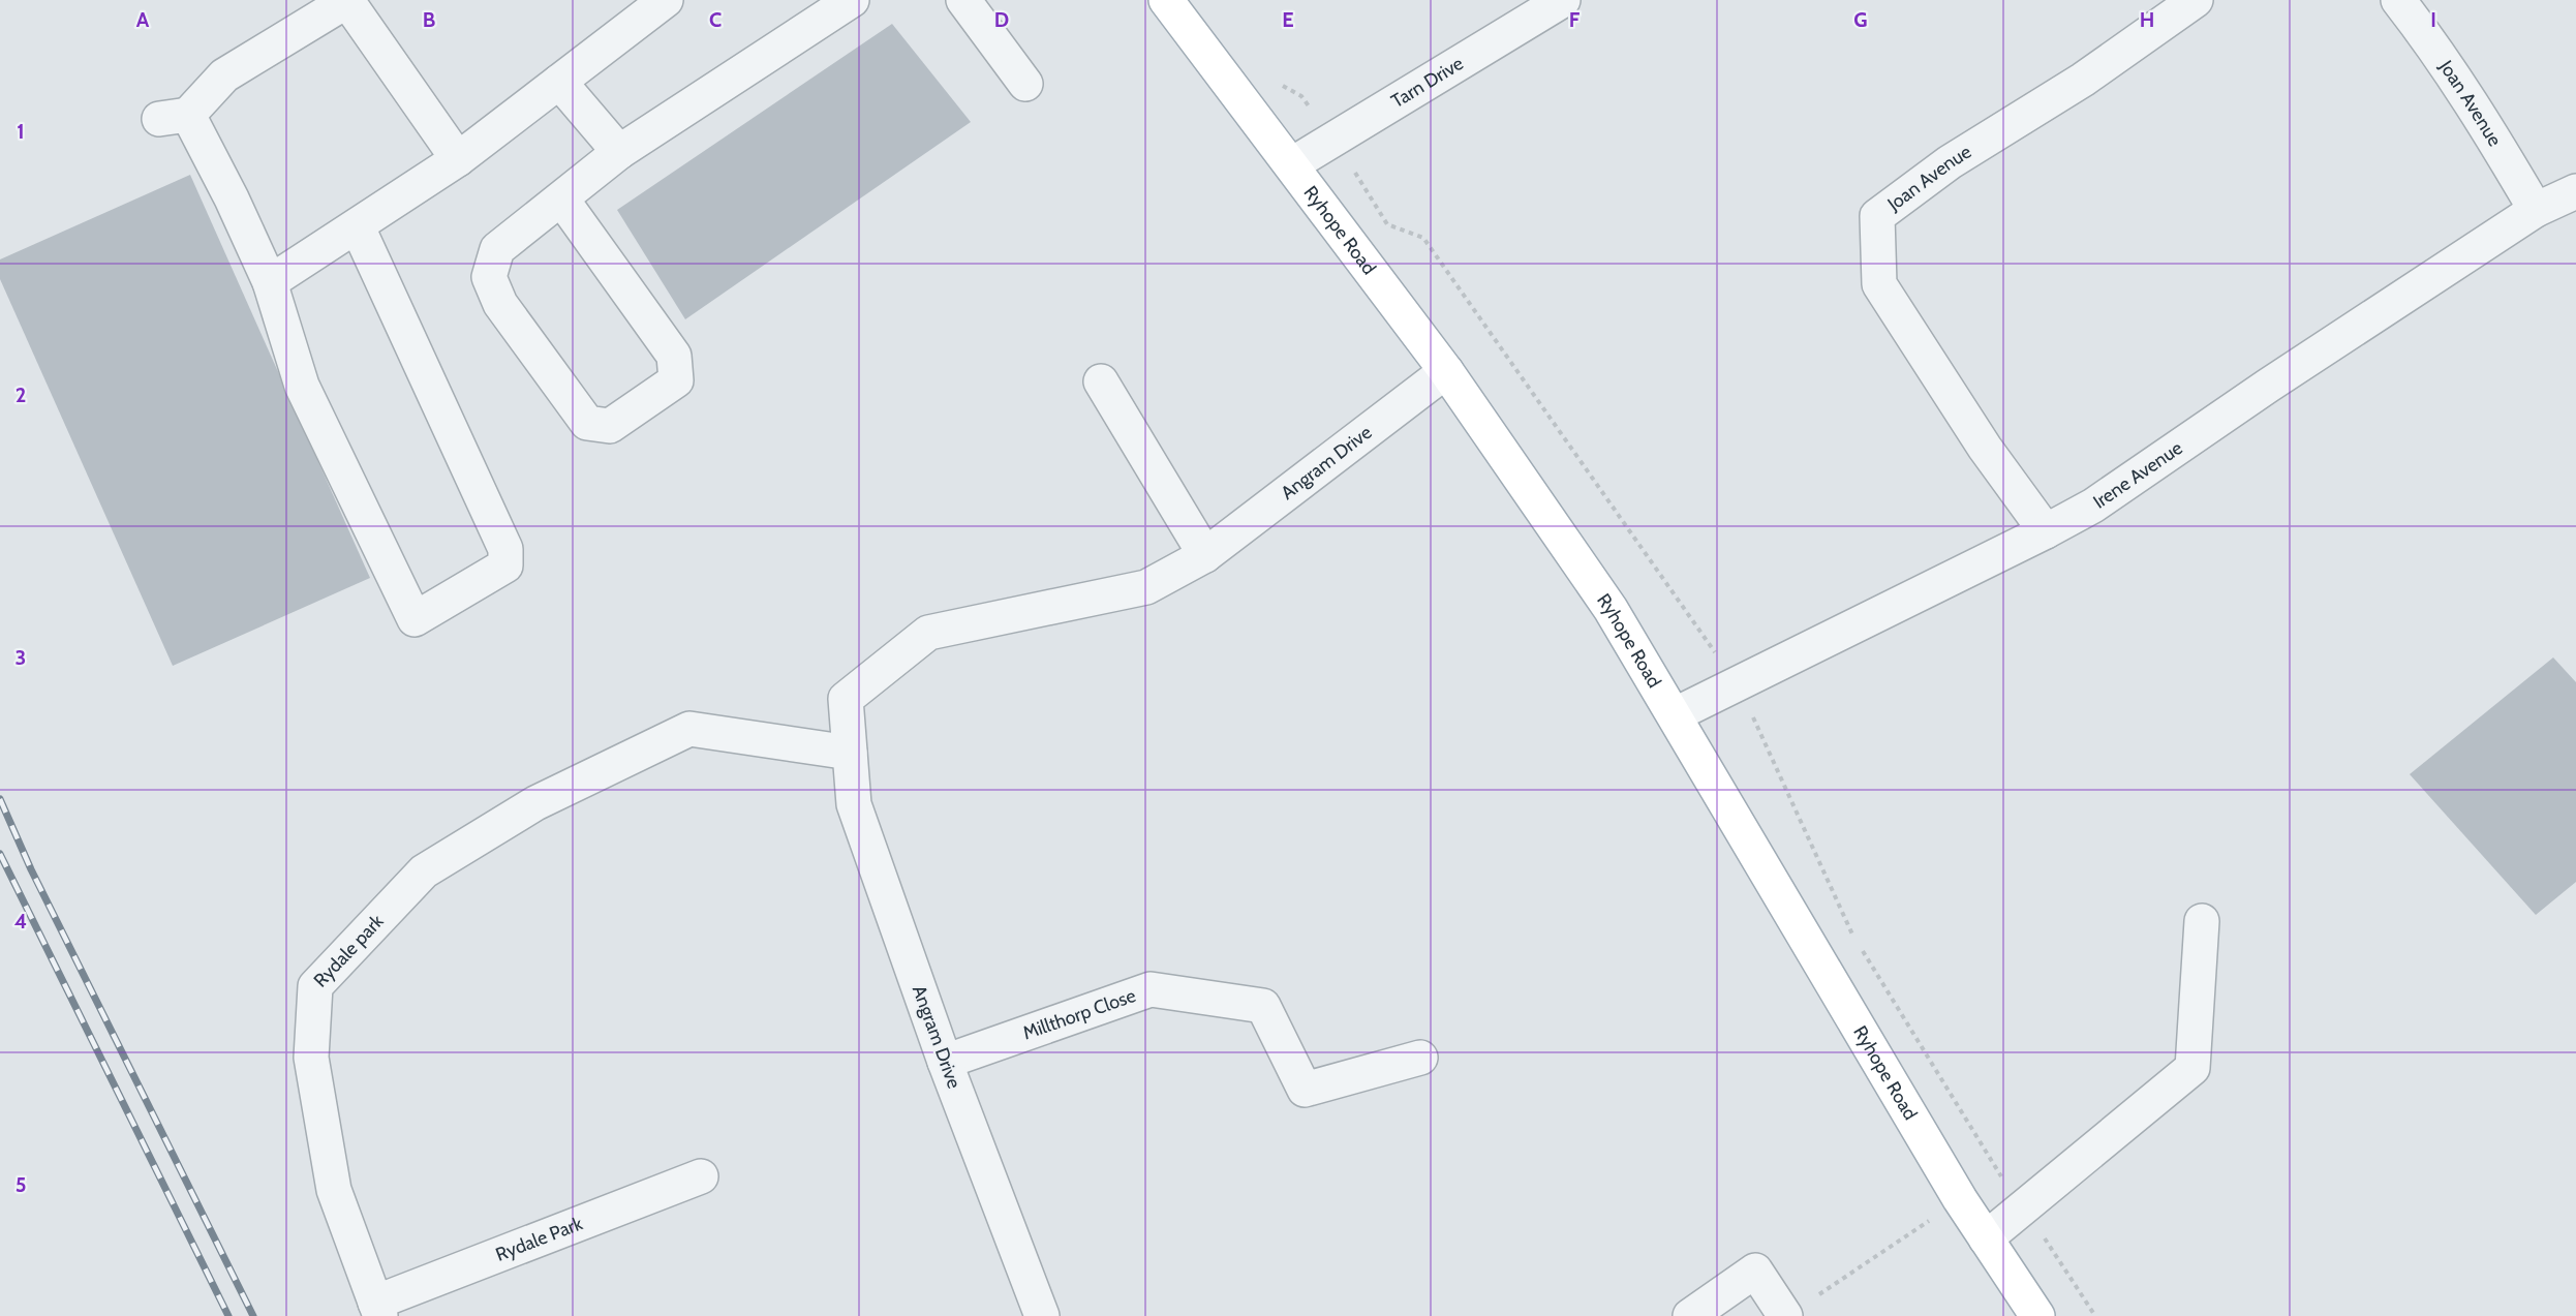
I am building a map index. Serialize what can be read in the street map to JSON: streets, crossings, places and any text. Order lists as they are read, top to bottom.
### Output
{
  "streets": {
    "main road": ["Ryhope Road"],
    "street": [
      "Tarn Drive",
      "Joan Avenue",
      "Angram Drive",
      "Irene Avenue",
      "Rydale park",
      "Millthorp Close",
      "Rydale Park"
    ]
  },
  "crossings": [
    ["Tarn Drive", "Ryhope Road"],
    ["Joan Avenue", "Irene Avenue"],
    ["Ryhope Road", "Angram Drive"],
    ["Ryhope Road", "Irene Avenue"],
    ["Angram Drive", "Rydale park"],
    ["Angram Drive", "Millthorp Close"],
    ["Rydale park", "Rydale Park"]
  ],
  "grid": {
    "columns": [
      "A",
      "B",
      "C",
      "D",
      "E",
      "F",
      "G",
      "H",
      "I"
    ],
    "rows": [
      "1",
      "2",
      "3",
      "4",
      "5"
    ]
  }
}
